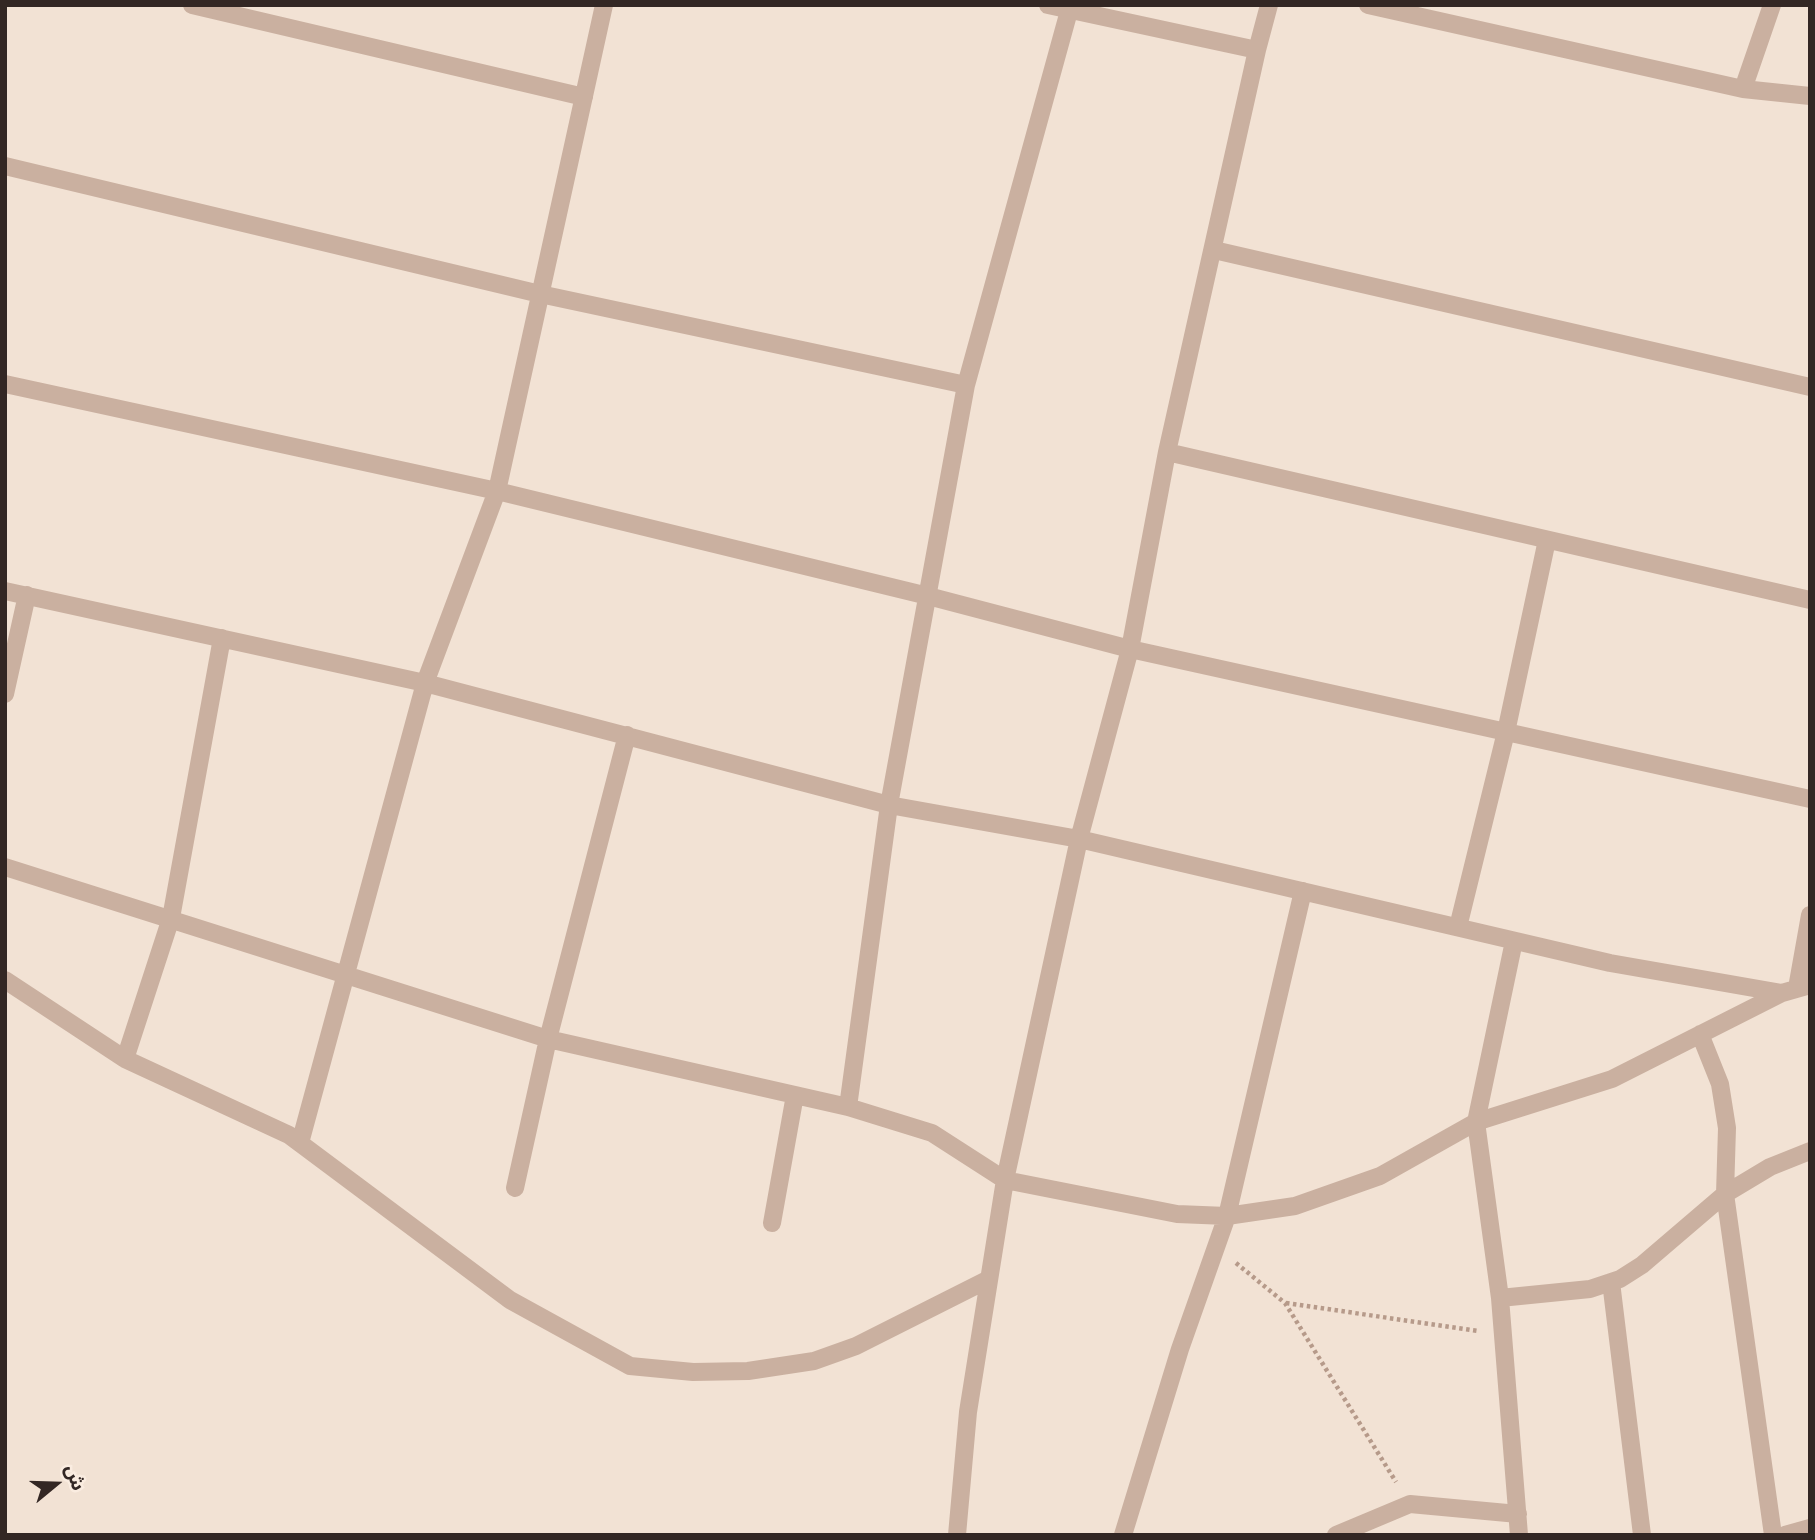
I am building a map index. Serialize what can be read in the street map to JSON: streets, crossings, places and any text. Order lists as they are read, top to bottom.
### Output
{
  "north": "right"
}
